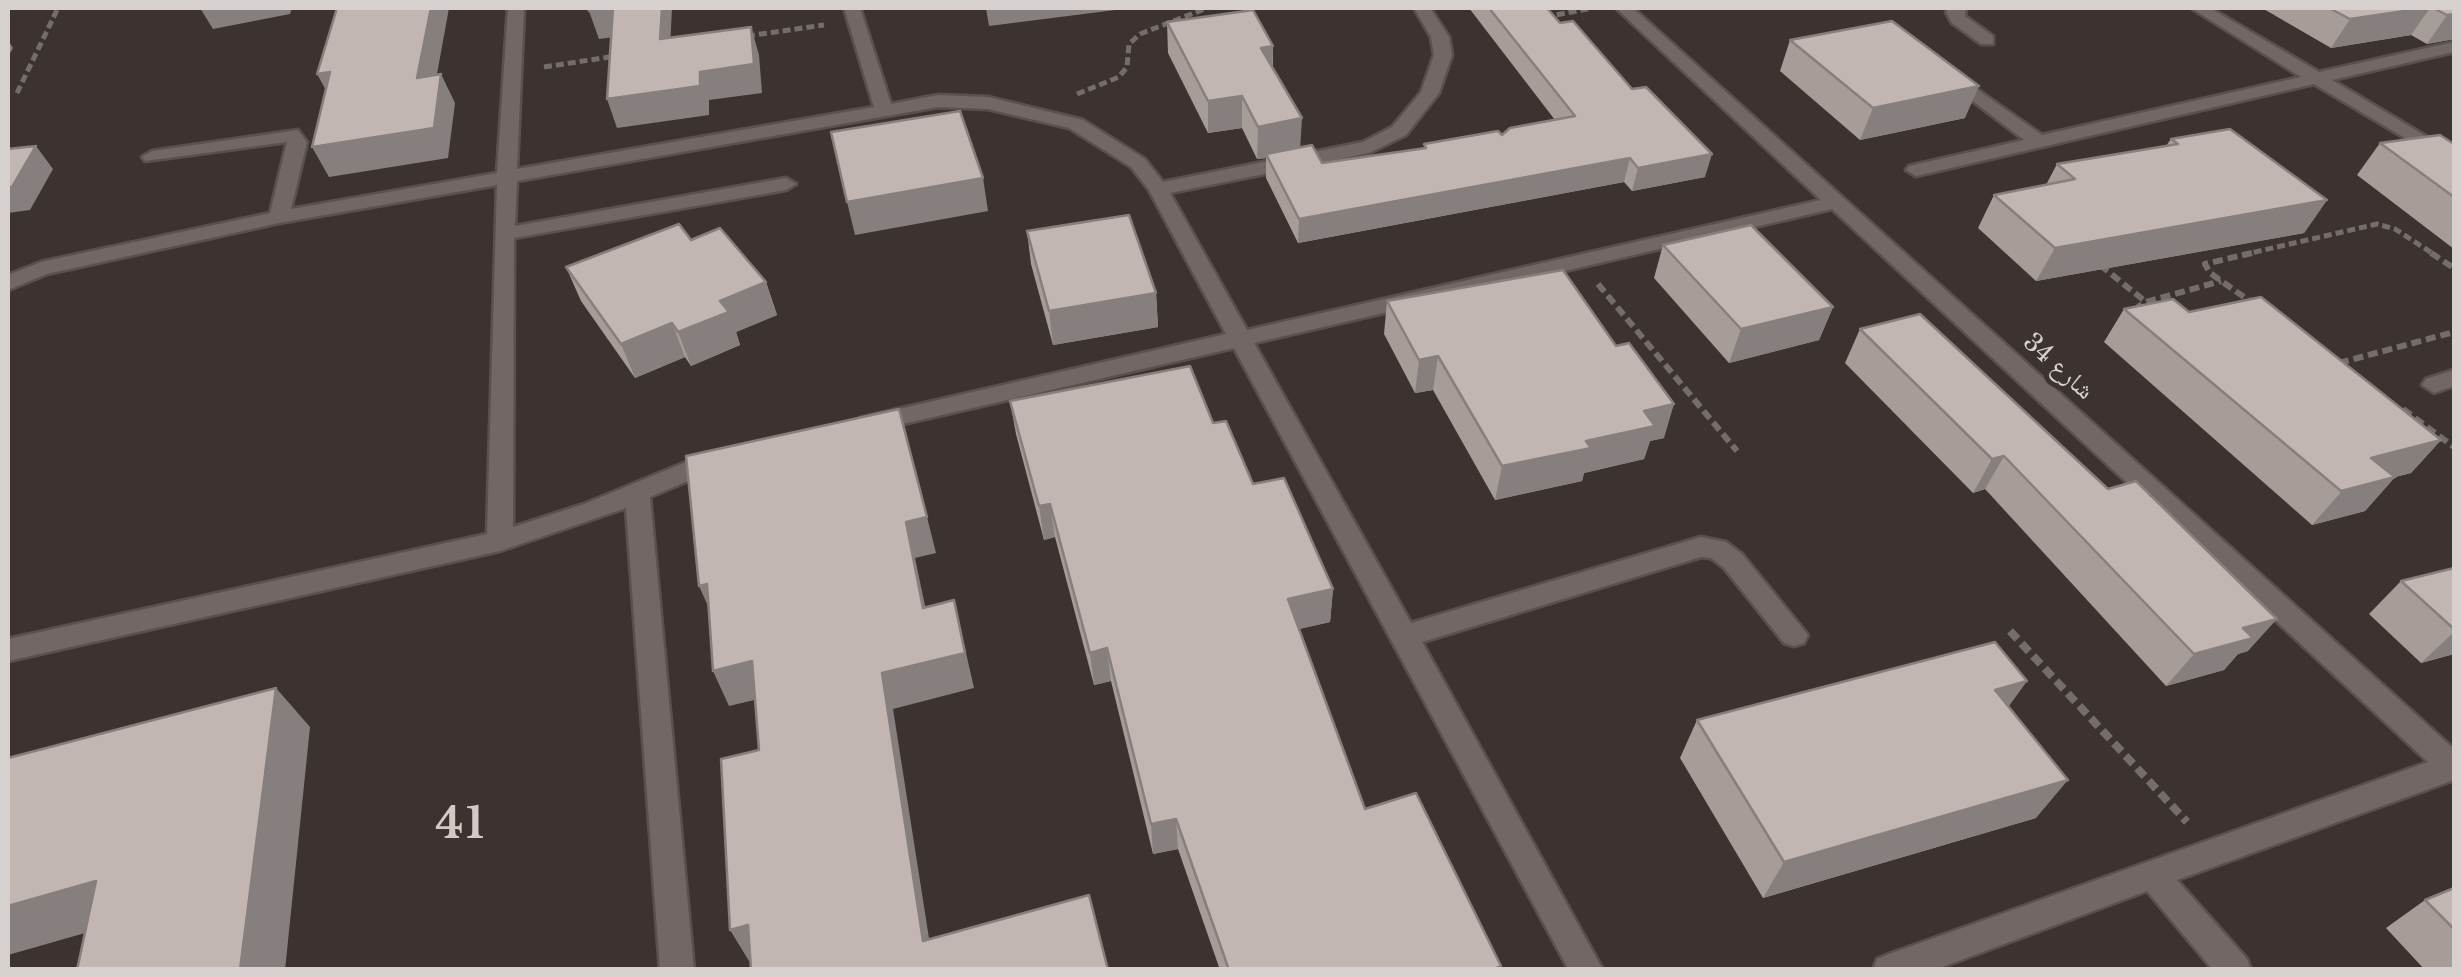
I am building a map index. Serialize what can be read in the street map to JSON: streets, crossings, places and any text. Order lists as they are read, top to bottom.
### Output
{
  "streets": {
    "street": ["شارع 34"]
  },
  "districts": ["41"]
}
